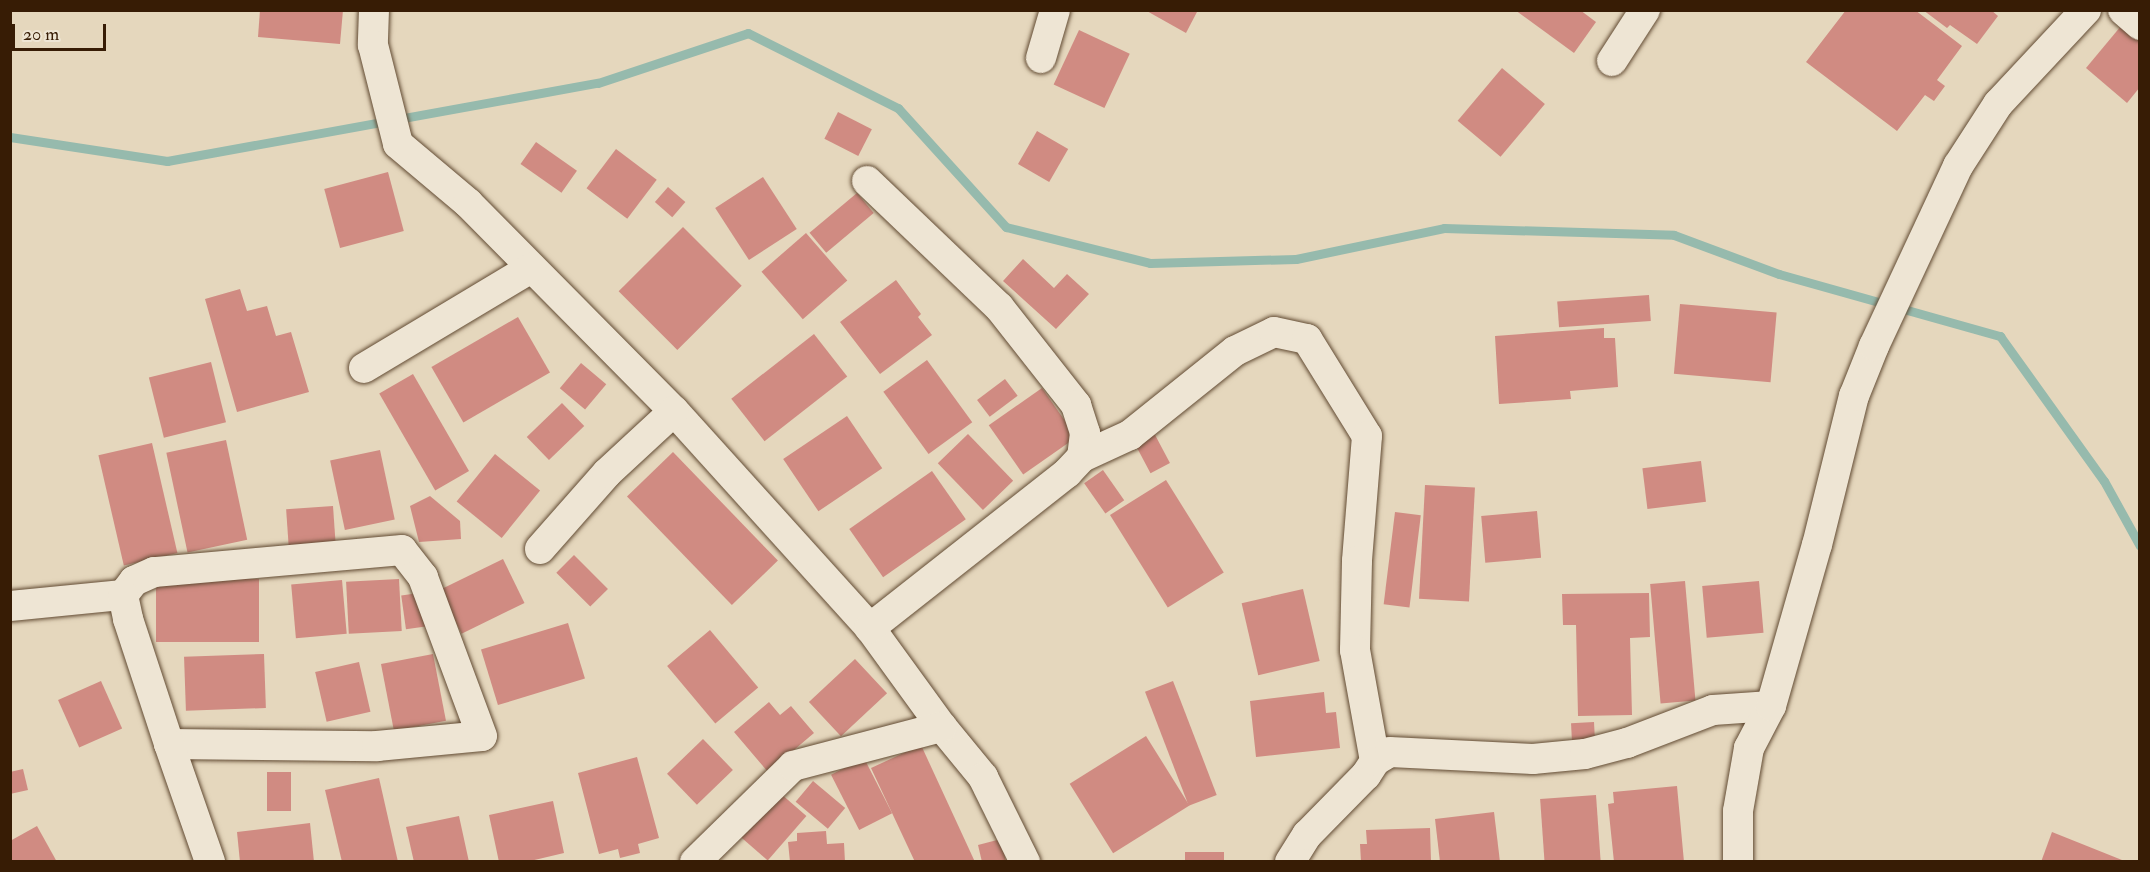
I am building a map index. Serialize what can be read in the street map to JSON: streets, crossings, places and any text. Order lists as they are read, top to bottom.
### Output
{
  "scale_bar": "20 m"
}
